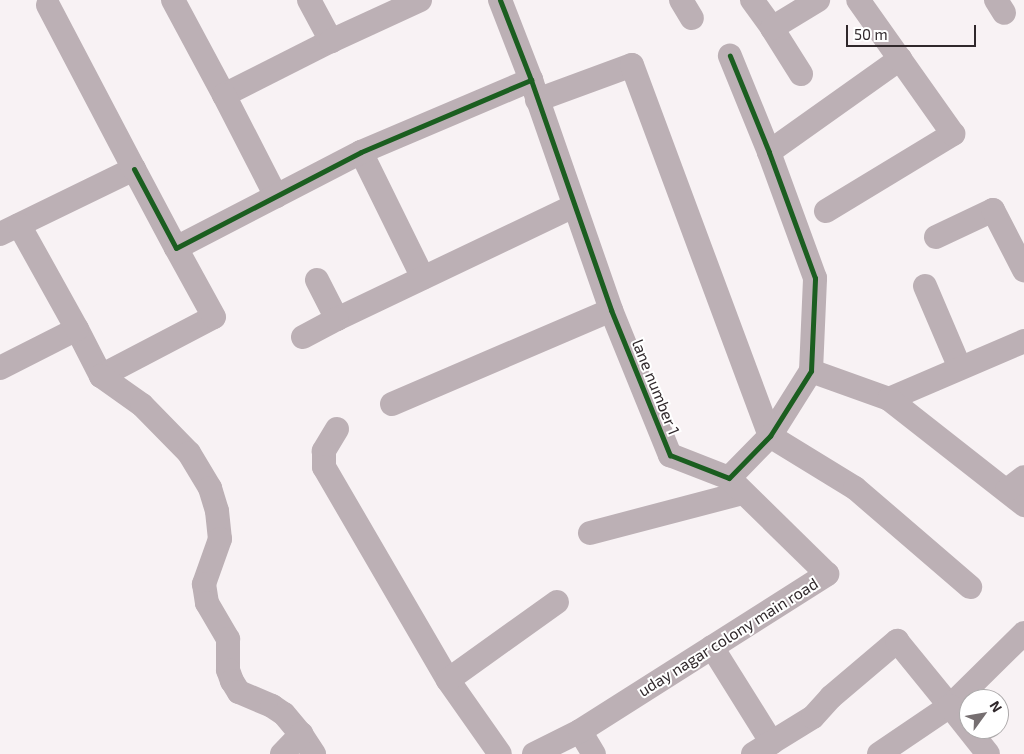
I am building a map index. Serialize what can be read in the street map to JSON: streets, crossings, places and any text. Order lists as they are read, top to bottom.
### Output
{
  "streets": {
    "street": ["lane number 1", "uday nagar colony main road"]
  },
  "crossings": [
    ["lane number 1", "uday nagar colony main road"]
  ],
  "scale_bar": "50 m",
  "north": "top right"
}
